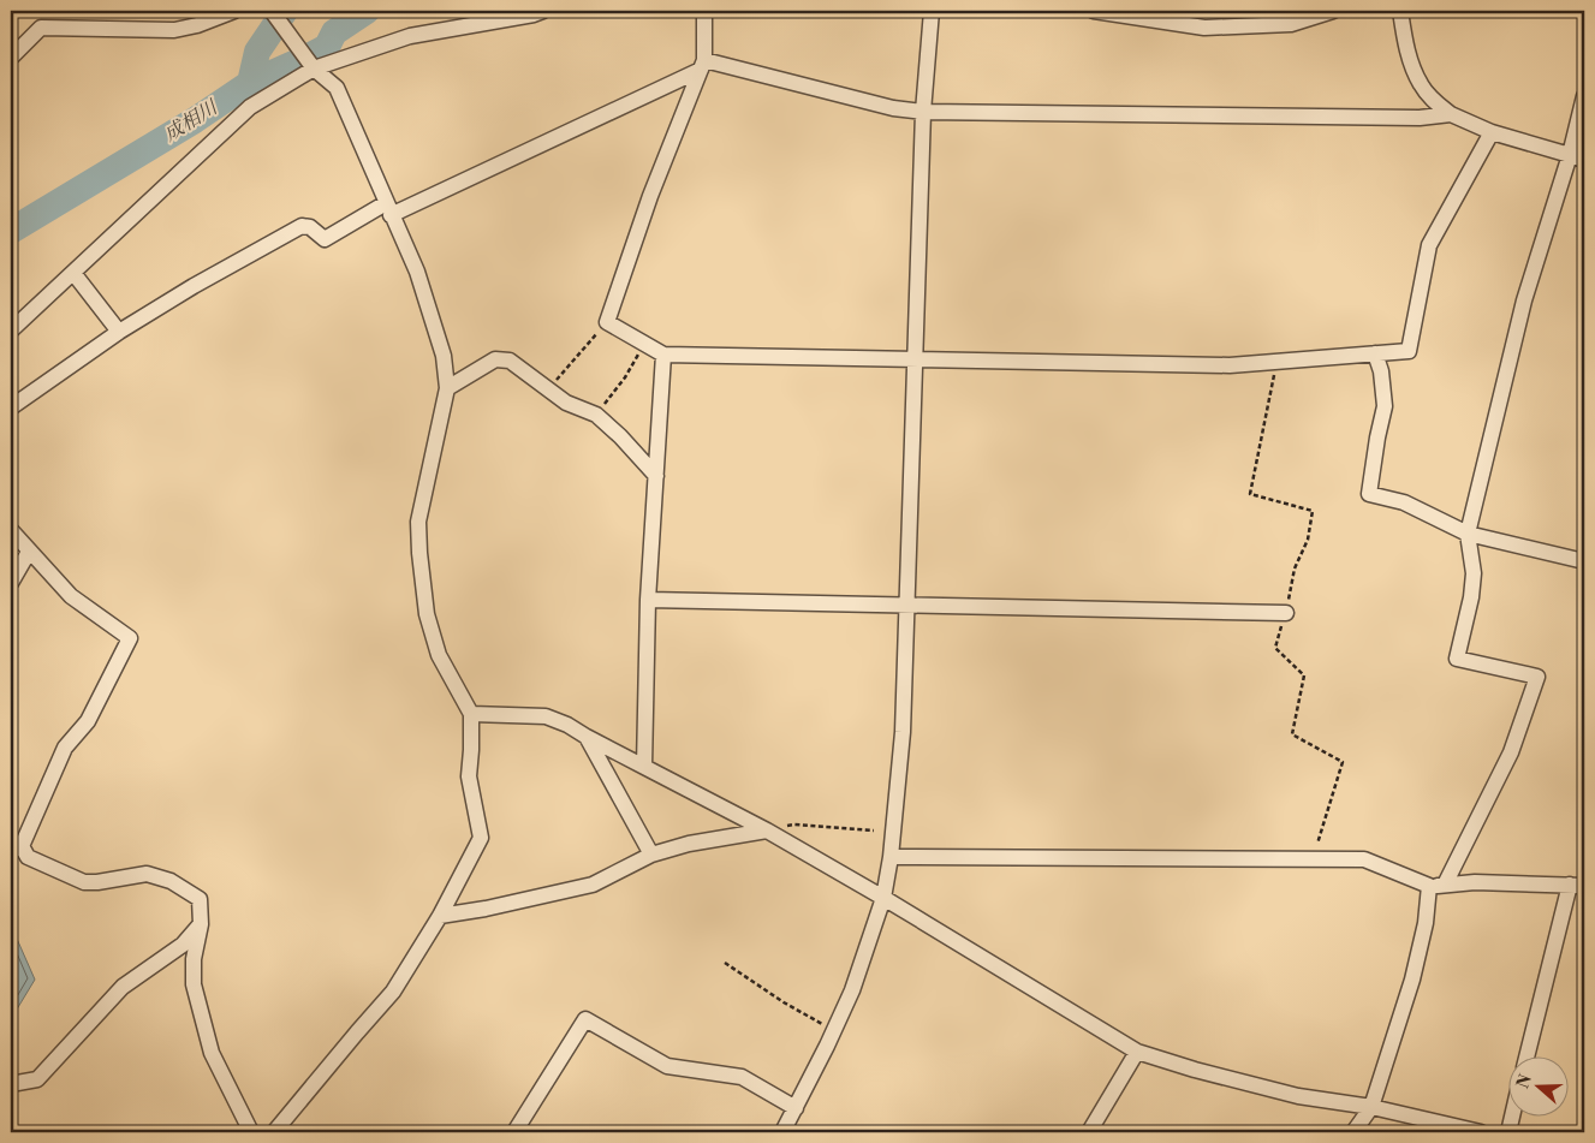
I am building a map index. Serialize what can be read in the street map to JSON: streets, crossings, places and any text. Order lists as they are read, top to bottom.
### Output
{
  "water": ["成相川"],
  "north": "left"
}
